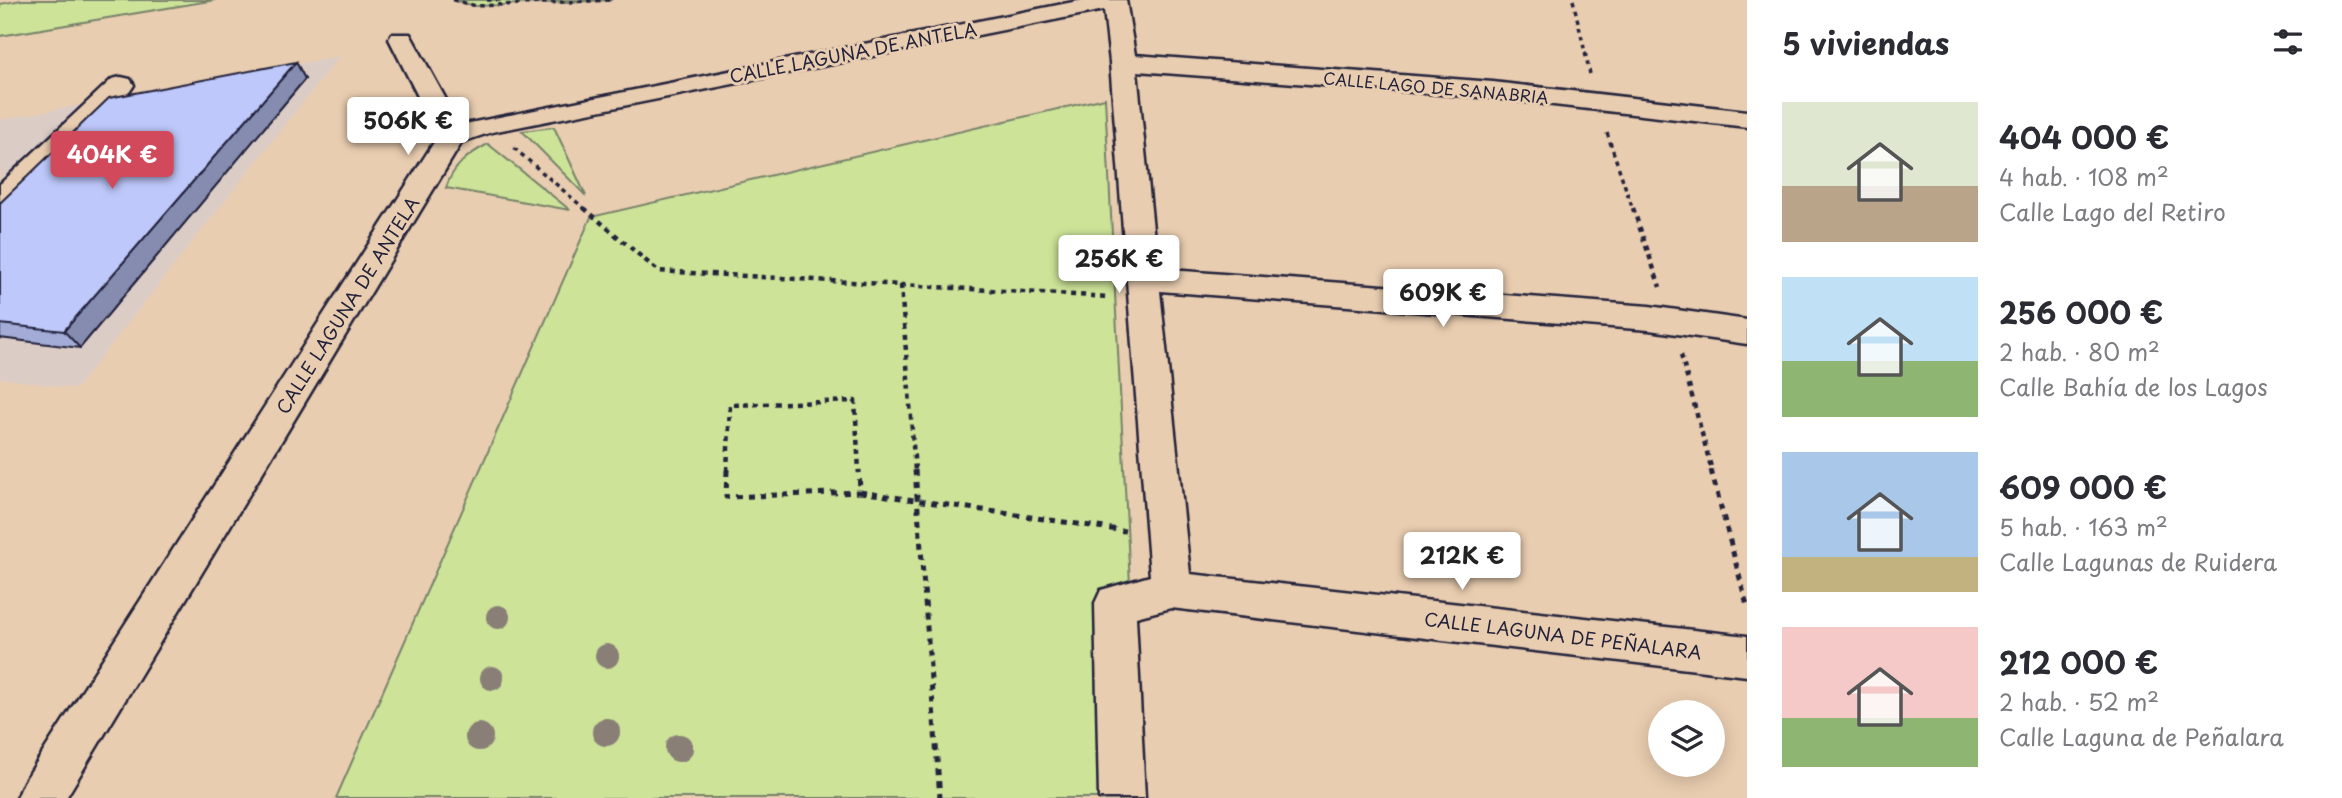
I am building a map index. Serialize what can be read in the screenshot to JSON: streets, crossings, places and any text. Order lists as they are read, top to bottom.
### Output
{
  "streets": {
    "street": ["CALLE LAGUNA DE ANTELA", "CALLE LAGO DE SANABRIA", "CALLE LAGUNA DE PEÑALARA"]
  },
  "page": {
    "heading": "5 viviendas",
    "list": [
      {
        "name": "404 000 €",
        "note": "4 hab. · 108 m² · Calle Lago del Retiro"
      },
      {
        "name": "256 000 €",
        "note": "2 hab. · 80 m² · Calle Bahía de los Lagos"
      },
      {
        "name": "609 000 €",
        "note": "5 hab. · 163 m² · Calle Lagunas de Ruidera"
      },
      {
        "name": "212 000 €",
        "note": "2 hab. · 52 m² · Calle Laguna de Peñalara"
      }
    ],
    "price": [
      "506K €",
      "404K €",
      "256K €",
      "609K €",
      "212K €"
    ]
  }
}
